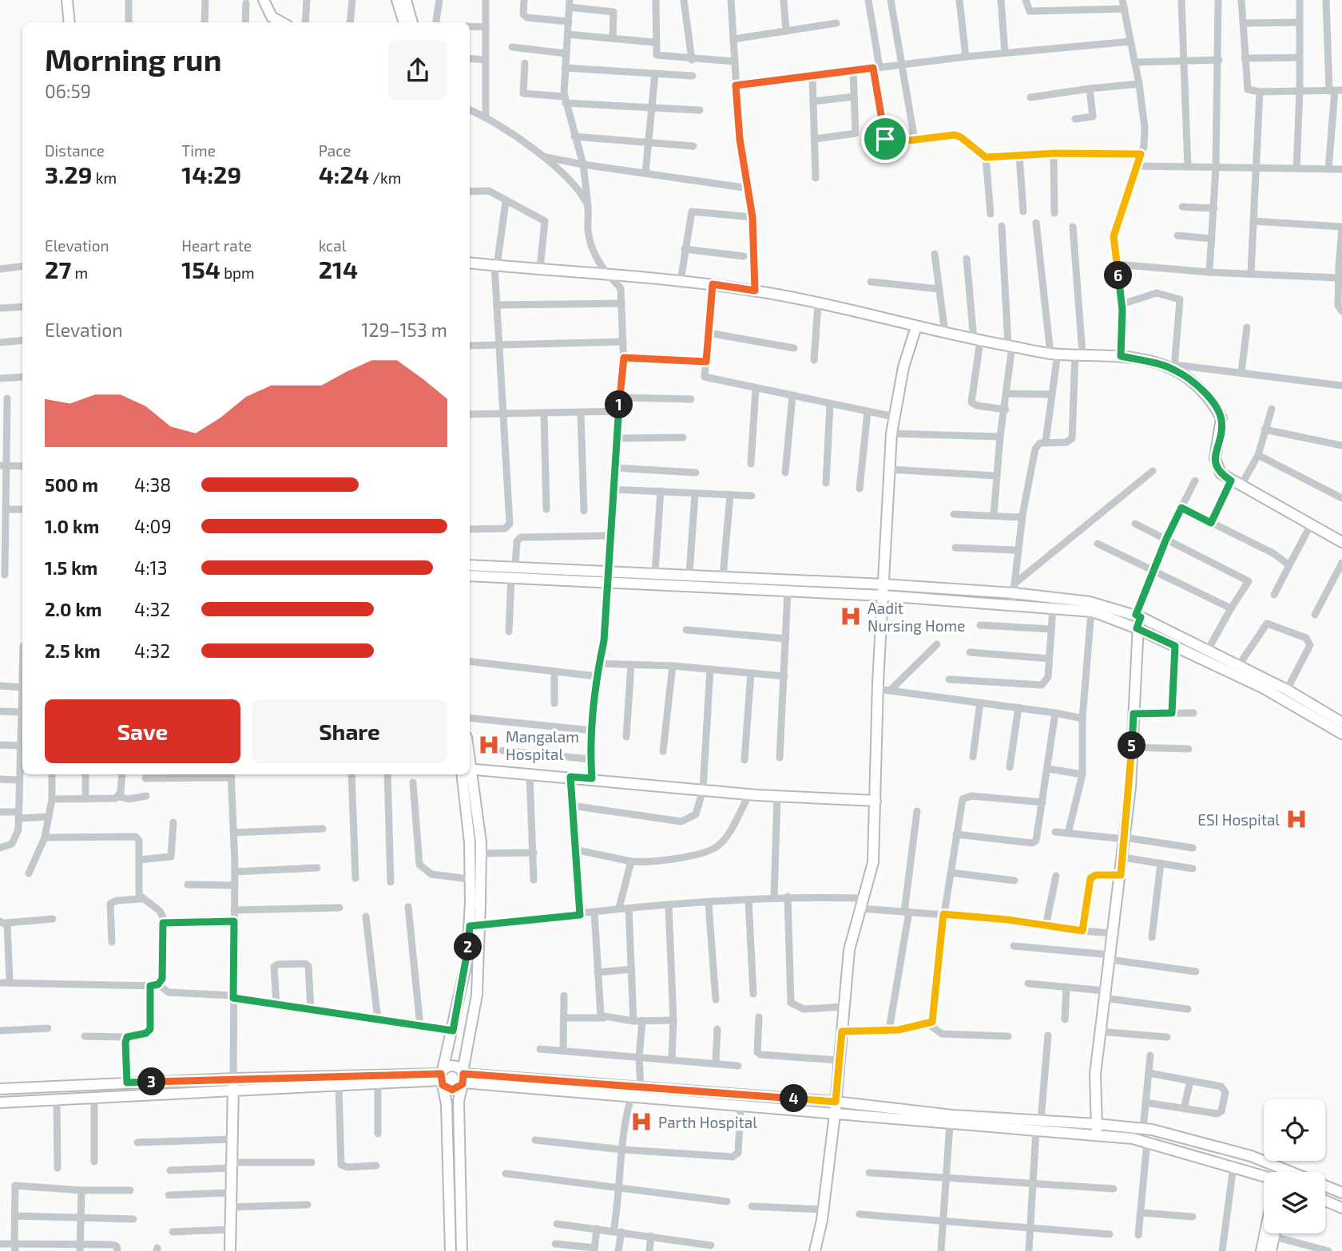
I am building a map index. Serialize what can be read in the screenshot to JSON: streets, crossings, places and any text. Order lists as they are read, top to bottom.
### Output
{
  "places": {
    "hospital": [
      "Aadit Nursing Home",
      "Mangalam Hospital",
      "ESI Hospital",
      "Parth Hospital"
    ]
  },
  "page": {
    "heading": ["Morning run", "06:59"],
    "stats": [
      ["Distance", "3.29 km"],
      ["Time", "14:29"],
      ["Pace", "4:24 /km"],
      ["Elevation", "27 m"],
      ["Heart rate", "154 bpm"],
      ["kcal", "214"]
    ],
    "pins": [
      "6",
      "1",
      "5",
      "2",
      "3",
      "4"
    ],
    "chart": ["Elevation", "129–153 m"],
    "list": [
      {
        "name": "500 m",
        "note": "4:38"
      },
      {
        "name": "1.0 km",
        "note": "4:09"
      },
      {
        "name": "1.5 km",
        "note": "4:13"
      },
      {
        "name": "2.0 km",
        "note": "4:32"
      },
      {
        "name": "2.5 km",
        "note": "4:32"
      }
    ],
    "buttons": ["Save", "Share"]
  }
}
